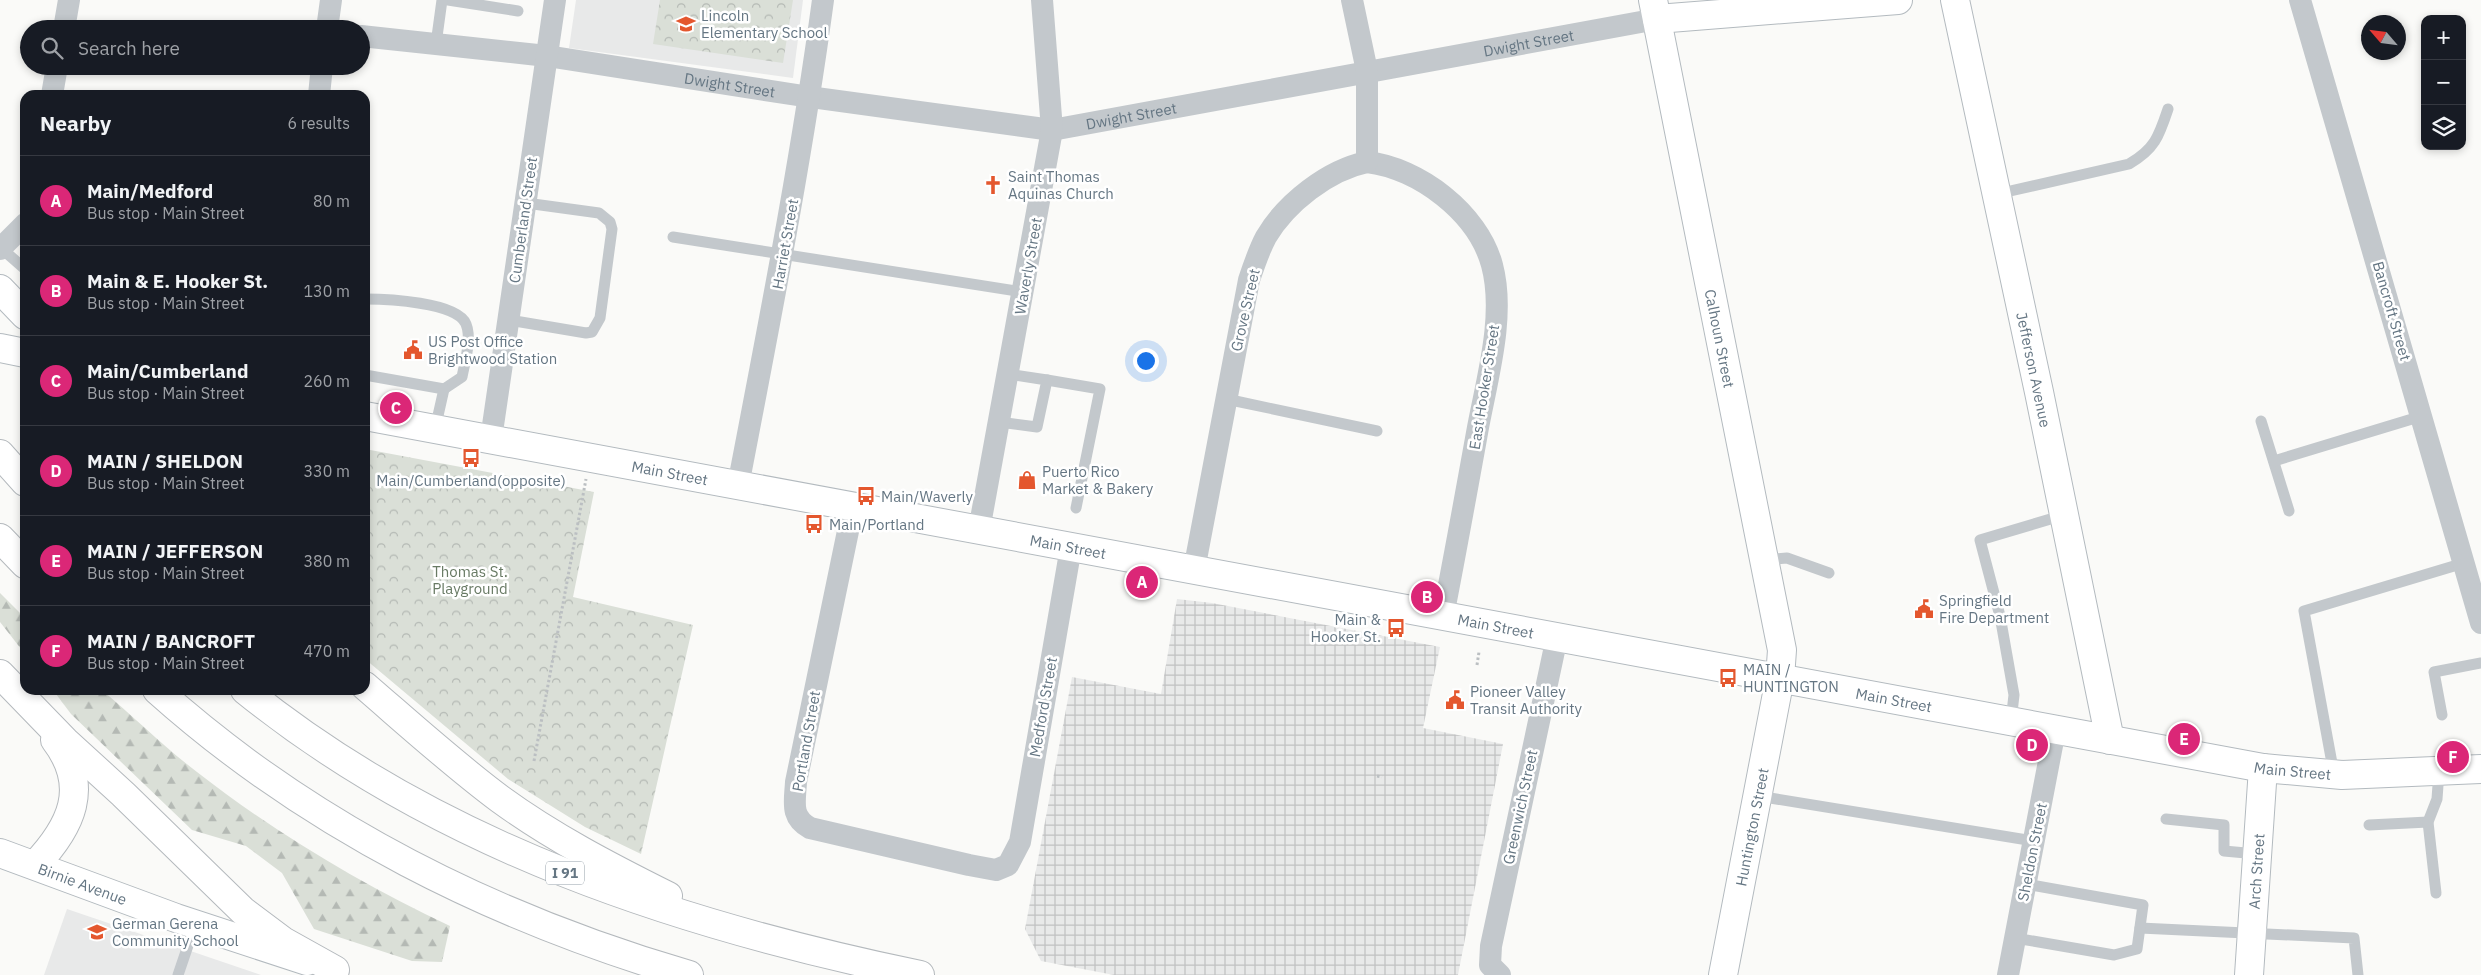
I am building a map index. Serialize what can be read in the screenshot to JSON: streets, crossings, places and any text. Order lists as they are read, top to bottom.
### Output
{
  "streets": {
    "main road": [
      "Dwight Street",
      "Calhoun Street",
      "Jefferson Avenue",
      "Main Street",
      "Huntington Street",
      "Arch Street",
      "I 91",
      "Birnie Avenue"
    ],
    "street": [
      "Cumberland Street",
      "Harriet Street",
      "Waverly Street",
      "Grove Street",
      "Bancroft Street",
      "East Hooker Street",
      "Medford Street",
      "Portland Street",
      "Greenwich Street",
      "Sheldon Street"
    ]
  },
  "crossings": [
    ["Dwight Street", "Cumberland Street"],
    ["Dwight Street", "Harriet Street"],
    ["Dwight Street", "Waverly Street"],
    ["Dwight Street", "Calhoun Street"],
    ["Cumberland Street", "Main Street"],
    ["Harriet Street", "Main Street"],
    ["Waverly Street", "Main Street"],
    ["Grove Street", "East Hooker Street"],
    ["Grove Street", "Main Street"],
    ["Calhoun Street", "Main Street"],
    ["Calhoun Street", "Huntington Street"],
    ["Jefferson Avenue", "Main Street"],
    ["East Hooker Street", "Main Street"],
    ["Main Street", "Medford Street"],
    ["Main Street", "Portland Street"],
    ["Main Street", "Greenwich Street"],
    ["Main Street", "Huntington Street"],
    ["Main Street", "Sheldon Street"],
    ["Main Street", "Arch Street"],
    ["Medford Street", "Portland Street"]
  ],
  "parks": ["Thomas St. Playground"],
  "places": {
    "school or university": ["Lincoln Elementary School", "German Gerena Community School"],
    "church": ["Saint Thomas Aquinas Church"],
    "public building": ["US Post Office Brightwood Station", "Springfield Fire Department", "Pioneer Valley Transit Authority"],
    "bus stop": [
      "Main/Cumberland(opposite)",
      "Main/Waverly",
      "Main/Portland",
      "Main & Hooker St.",
      "MAIN / HUNTINGTON"
    ],
    "shop": ["Puerto Rico Market & Bakery"]
  },
  "north": "top left",
  "page": {
    "map_buttons": ["+", "−"],
    "search": "Search here",
    "heading": ["Nearby", "6 results"],
    "list": [
      {
        "mark": "A",
        "name": "Main/Medford",
        "note": "Bus stop · Main Street",
        "value": "80 m"
      },
      {
        "mark": "B",
        "name": "Main & E. Hooker St.",
        "note": "Bus stop · Main Street",
        "value": "130 m"
      },
      {
        "mark": "C",
        "name": "Main/Cumberland",
        "note": "Bus stop · Main Street",
        "value": "260 m"
      },
      {
        "mark": "D",
        "name": "MAIN / SHELDON",
        "note": "Bus stop · Main Street",
        "value": "330 m"
      },
      {
        "mark": "E",
        "name": "MAIN / JEFFERSON",
        "note": "Bus stop · Main Street",
        "value": "380 m"
      },
      {
        "mark": "F",
        "name": "MAIN / BANCROFT",
        "note": "Bus stop · Main Street",
        "value": "470 m"
      }
    ],
    "pins": [
      "C",
      "A",
      "B",
      "E",
      "D",
      "F"
    ]
  }
}
